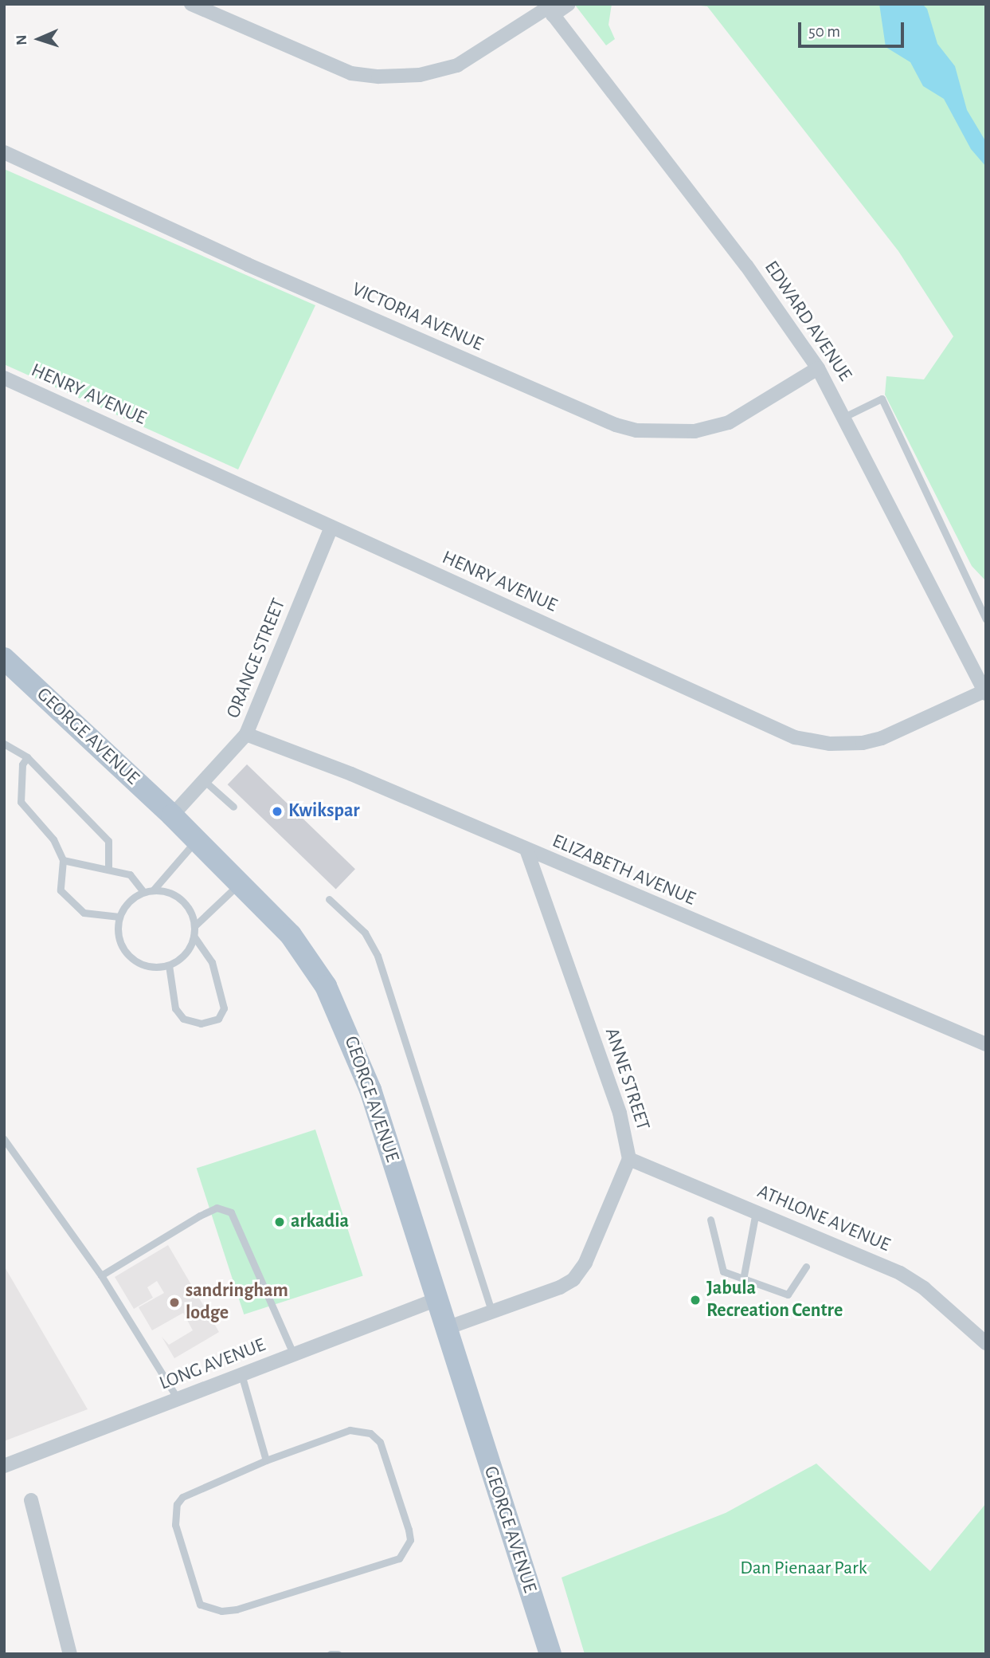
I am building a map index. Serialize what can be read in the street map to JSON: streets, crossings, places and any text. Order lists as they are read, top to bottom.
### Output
{
  "streets": {
    "main road": ["GEORGE AVENUE"],
    "street": [
      "VICTORIA AVENUE",
      "EDWARD AVENUE",
      "HENRY AVENUE",
      "ORANGE STREET",
      "ELIZABETH AVENUE",
      "ANNE STREET",
      "ATHLONE AVENUE",
      "LONG AVENUE"
    ]
  },
  "crossings": [
    ["VICTORIA AVENUE", "EDWARD AVENUE"],
    ["EDWARD AVENUE", "HENRY AVENUE"],
    ["HENRY AVENUE", "ORANGE STREET"],
    ["ORANGE STREET", "GEORGE AVENUE"],
    ["ORANGE STREET", "ELIZABETH AVENUE"],
    ["GEORGE AVENUE", "ANNE STREET"],
    ["GEORGE AVENUE", "LONG AVENUE"],
    ["ELIZABETH AVENUE", "ANNE STREET"],
    ["ANNE STREET", "ATHLONE AVENUE"]
  ],
  "parks": ["Dan Pienaar Park"],
  "places": [
    "Kwikspar",
    "arkadia",
    "Jabula Recreation Centre",
    "sandringham lodge"
  ],
  "scale_bar": "50 m",
  "north": "left"
}
